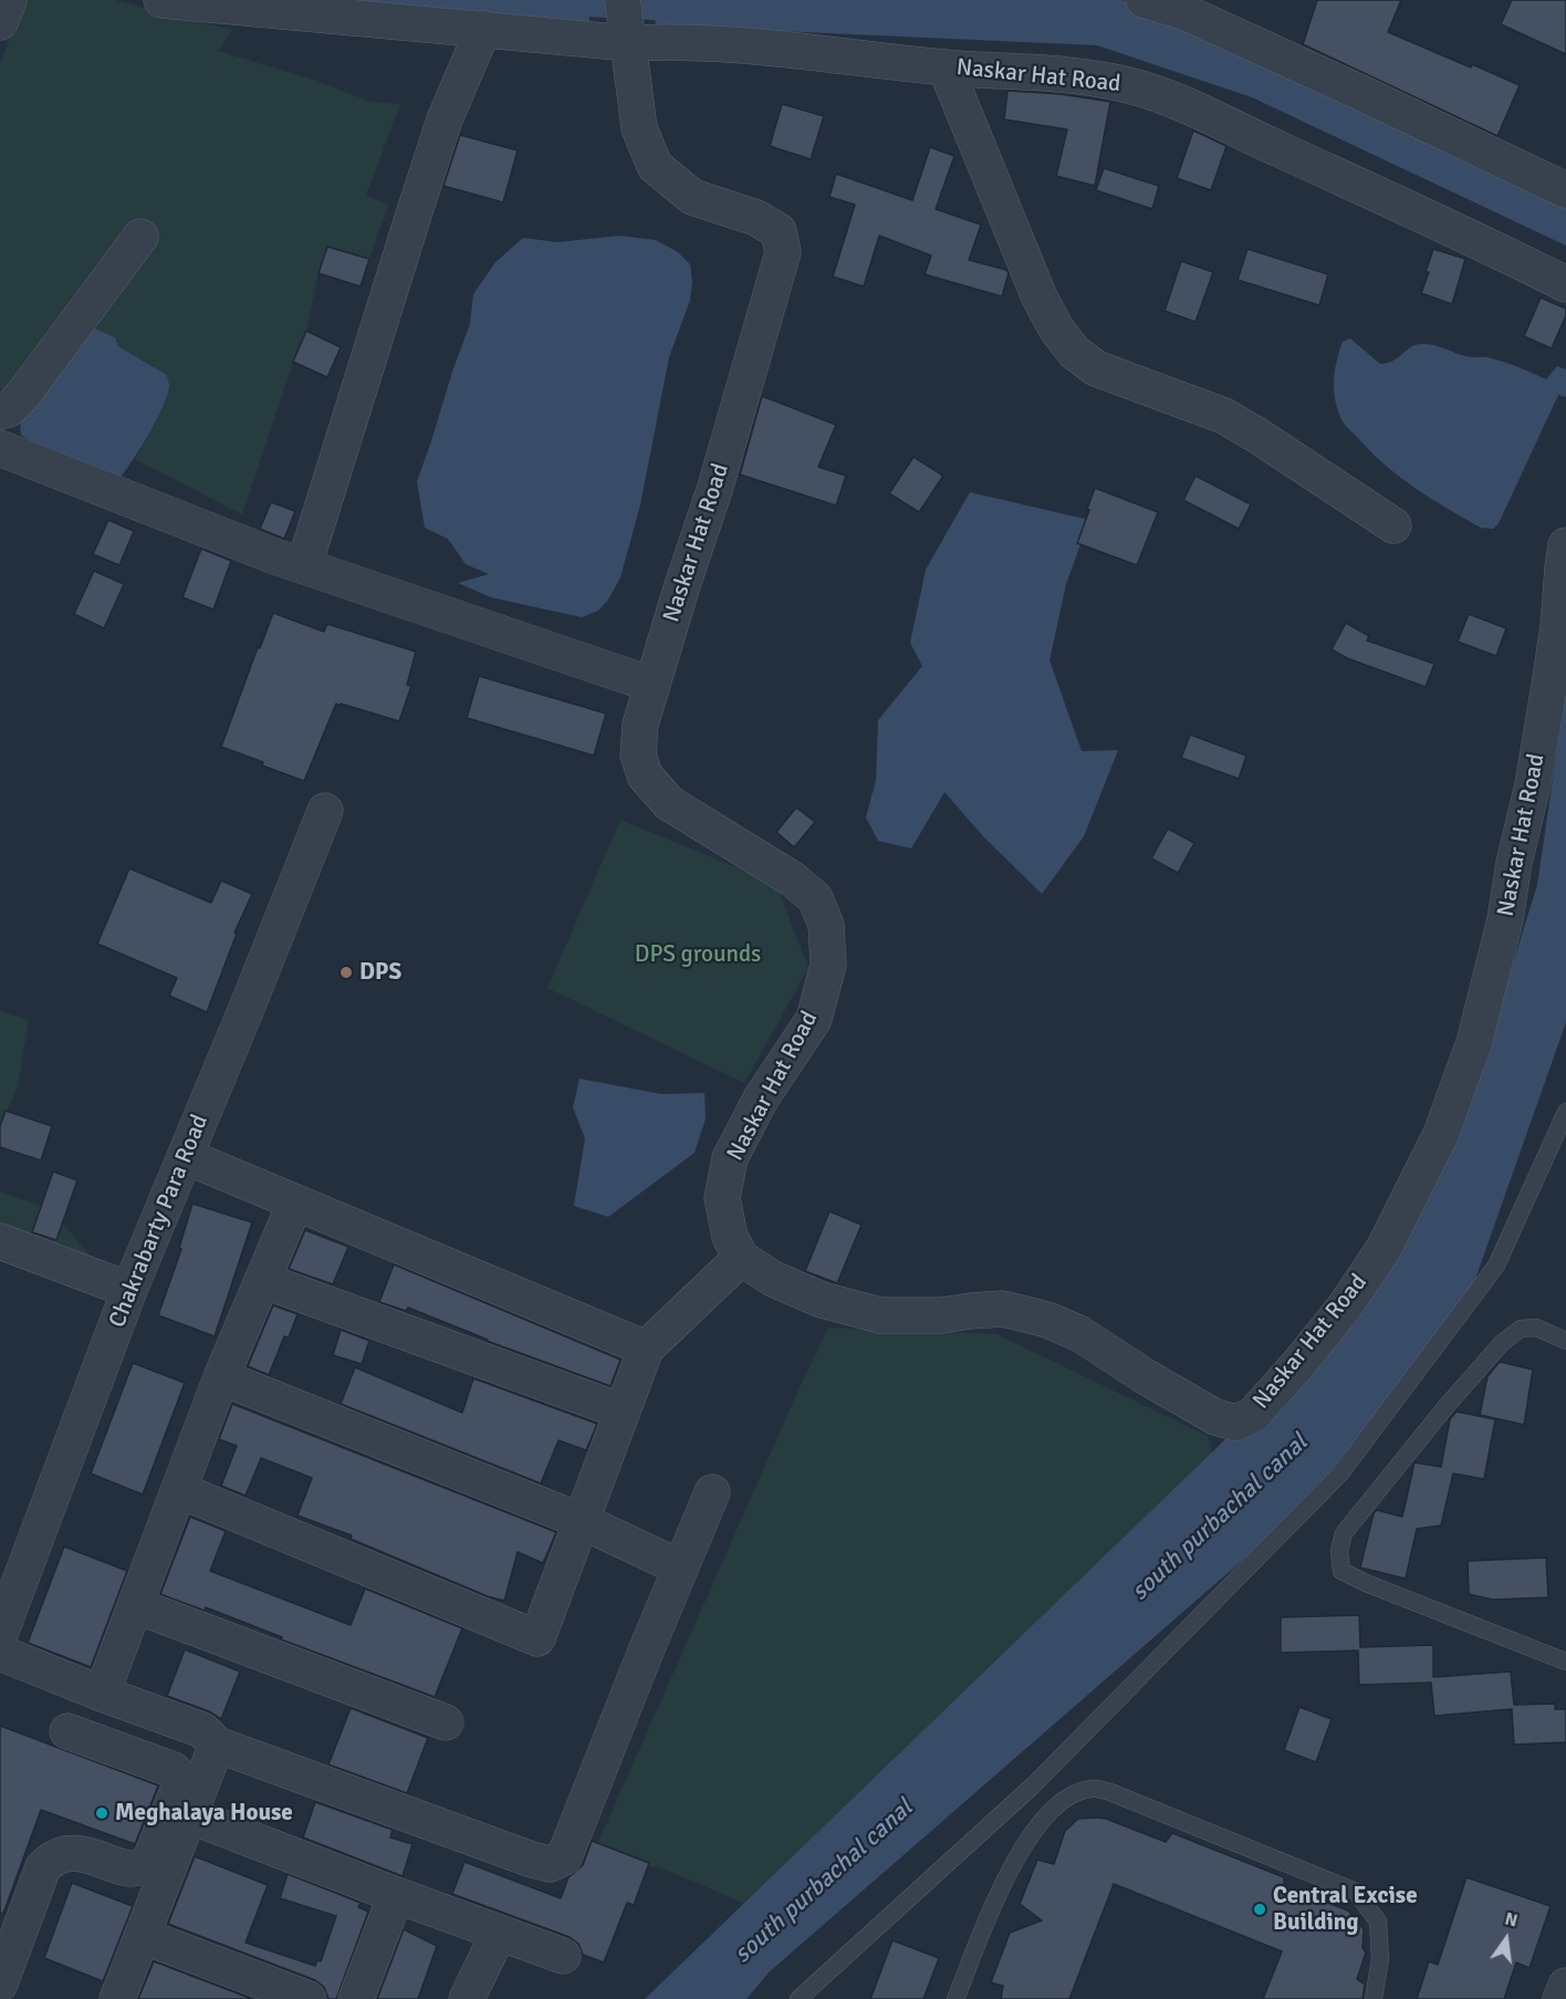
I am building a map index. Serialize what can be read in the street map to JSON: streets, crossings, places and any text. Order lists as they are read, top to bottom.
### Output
{
  "streets": {
    "street": ["Naskar Hat Road", "Chakrabarty Para Road"]
  },
  "water": ["south purbachal canal"],
  "parks": ["DPS grounds"],
  "places": ["DPS", "Meghalaya House", "Central Excise Building"],
  "north": "top"
}
